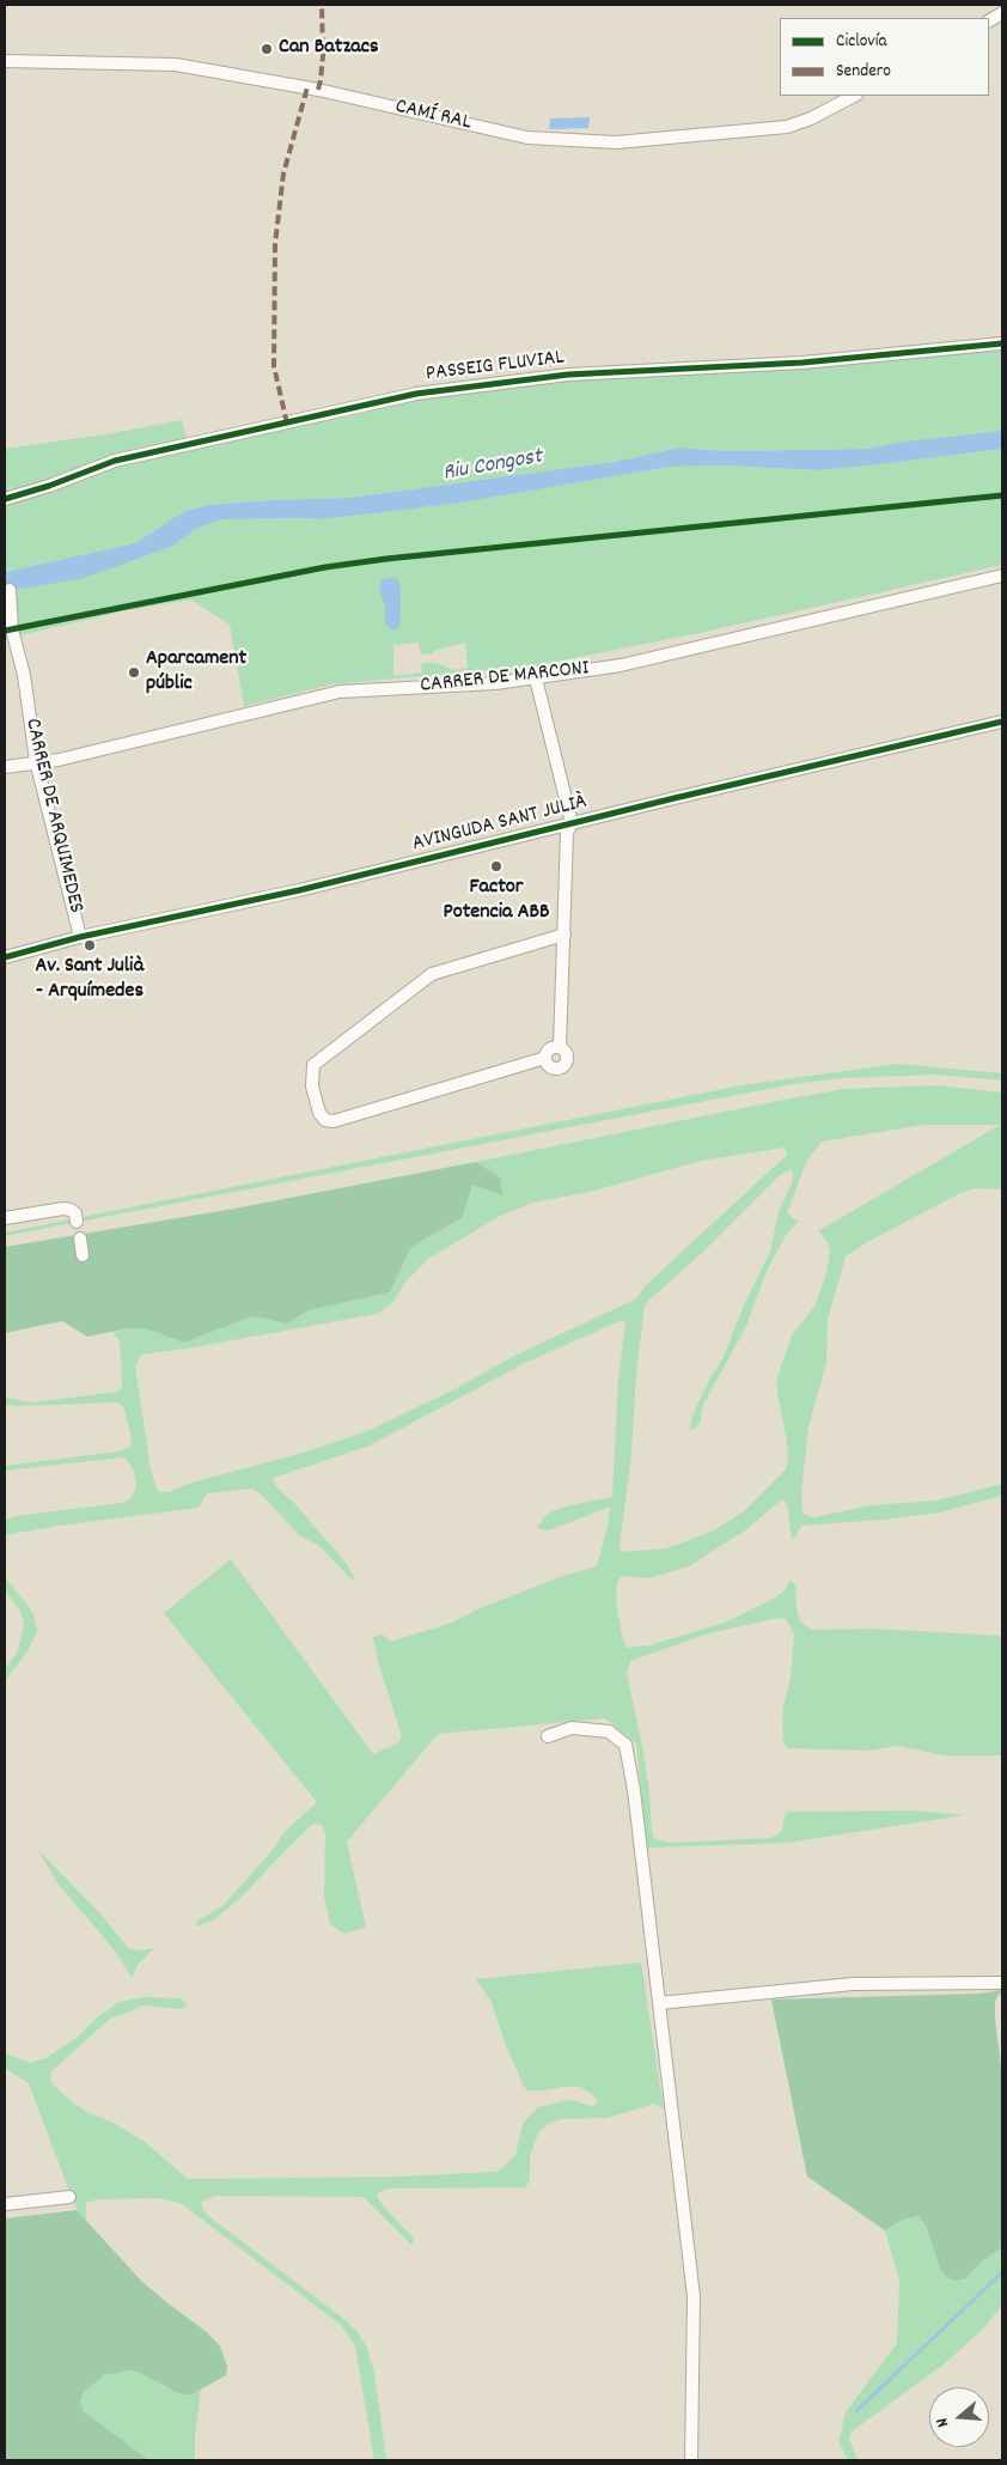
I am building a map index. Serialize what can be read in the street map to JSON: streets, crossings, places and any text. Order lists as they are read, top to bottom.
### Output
{
  "streets": {
    "street": [
      "CAMÍ RAL",
      "PASSEIG FLUVIAL",
      "CARRER DE MARCONI",
      "CARRER DE ARQUIMEDES",
      "AVINGUDA SANT JULIÀ"
    ]
  },
  "crossings": [
    ["CARRER DE MARCONI", "CARRER DE ARQUIMEDES"],
    ["CARRER DE ARQUIMEDES", "AVINGUDA SANT JULIÀ"]
  ],
  "water": ["Riu Congost"],
  "places": [
    "Can Batzacs",
    "Aparcament públic",
    "Factor Potencia ABB",
    "Av. Sant Julià - Arquímedes"
  ],
  "legend": ["Ciclovía", "Sendero"],
  "north": "left"
}
